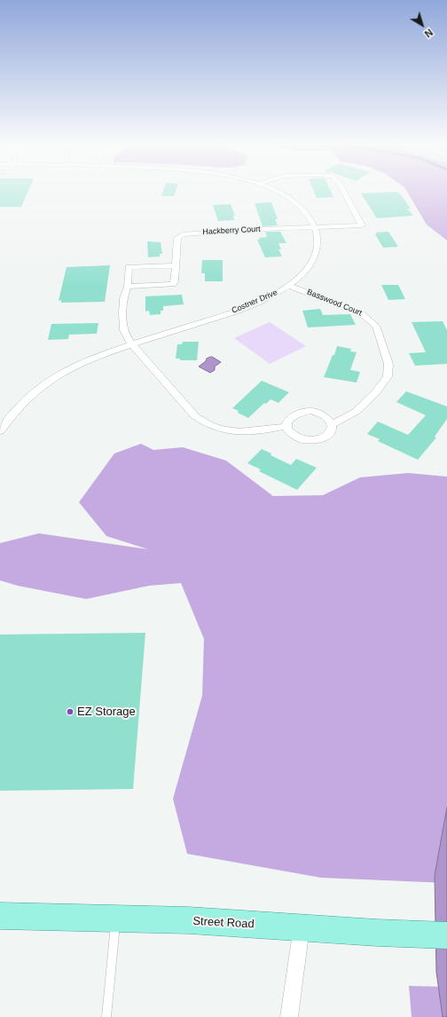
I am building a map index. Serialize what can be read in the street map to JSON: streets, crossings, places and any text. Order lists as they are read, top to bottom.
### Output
{
  "streets": {
    "main road": ["Street Road"],
    "street": ["Hackberry Court", "Costner Drive", "Basswood Court"]
  },
  "crossings": [
    ["Hackberry Court", "Costner Drive"],
    ["Costner Drive", "Basswood Court"]
  ],
  "places": ["EZ Storage"],
  "north": "bottom right"
}
